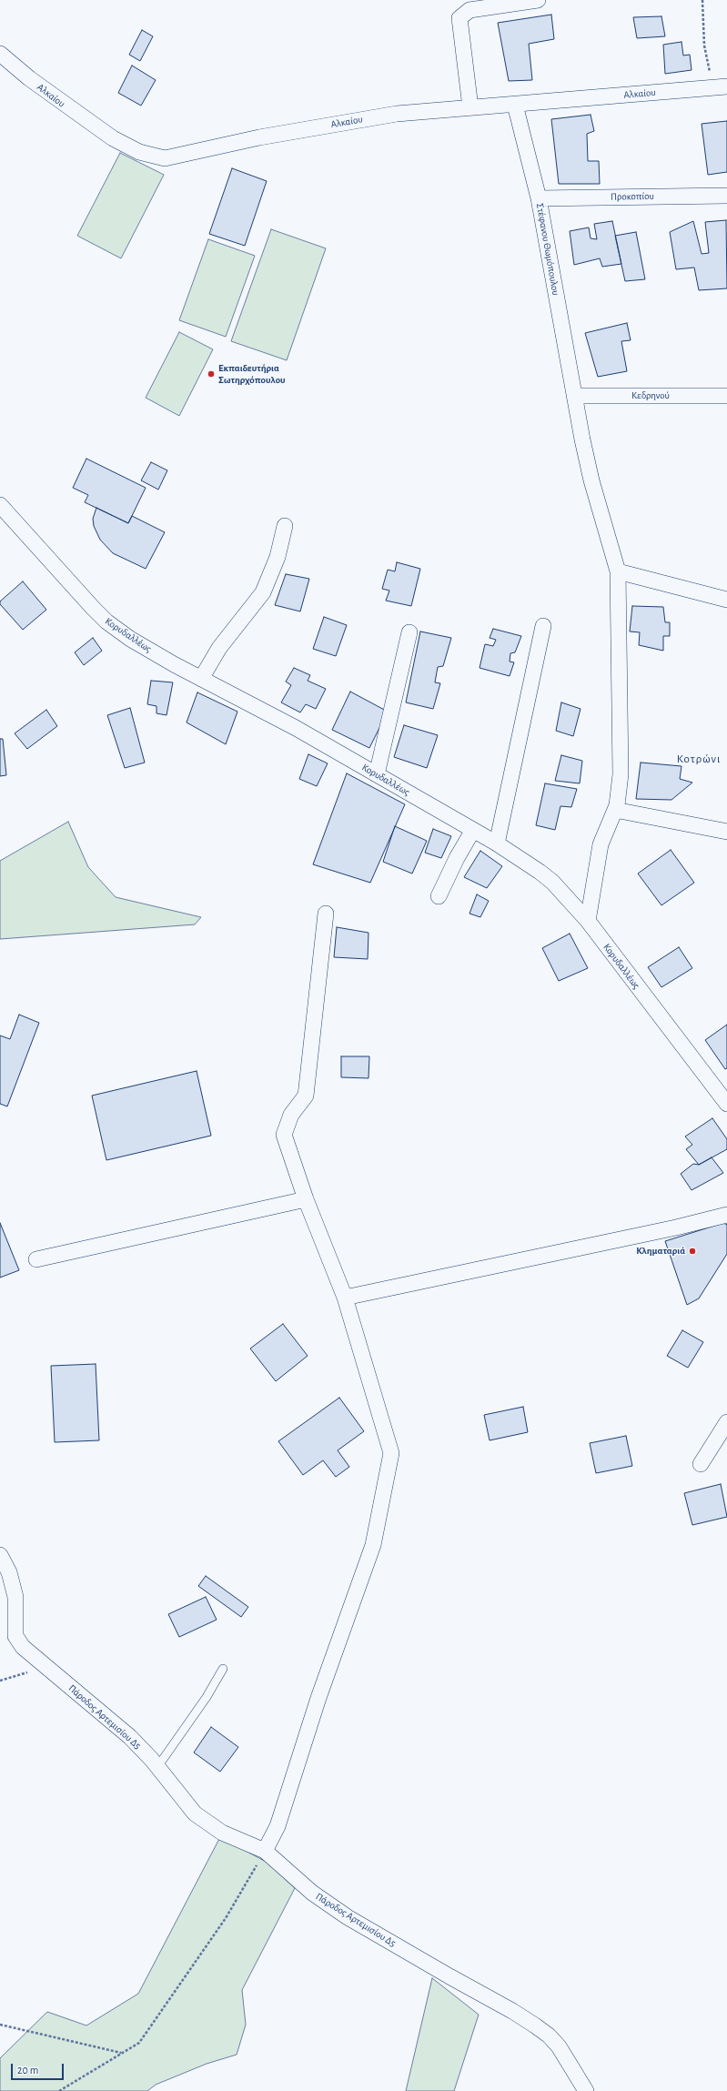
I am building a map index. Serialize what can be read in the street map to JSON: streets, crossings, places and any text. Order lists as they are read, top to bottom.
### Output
{
  "streets": {
    "street": [
      "Αλκαίου",
      "Προκοπίου",
      "Στέφανου Θωμόπουλου",
      "Κεδρηνού",
      "Κορυδαλλέως",
      "Πάροδος Αρτεμισίου Δ5"
    ]
  },
  "crossings": [
    ["Αλκαίου", "Στέφανου Θωμόπουλου"],
    ["Προκοπίου", "Στέφανου Θωμόπουλου"],
    ["Στέφανου Θωμόπουλου", "Κεδρηνού"],
    ["Στέφανου Θωμόπουλου", "Κορυδαλλέως"]
  ],
  "districts": ["Κοτρώνι"],
  "places": ["Εκπαιδευτήρια Σωτηρχόπουλου", "Κληματαριά"],
  "scale_bar": "20 m"
}
